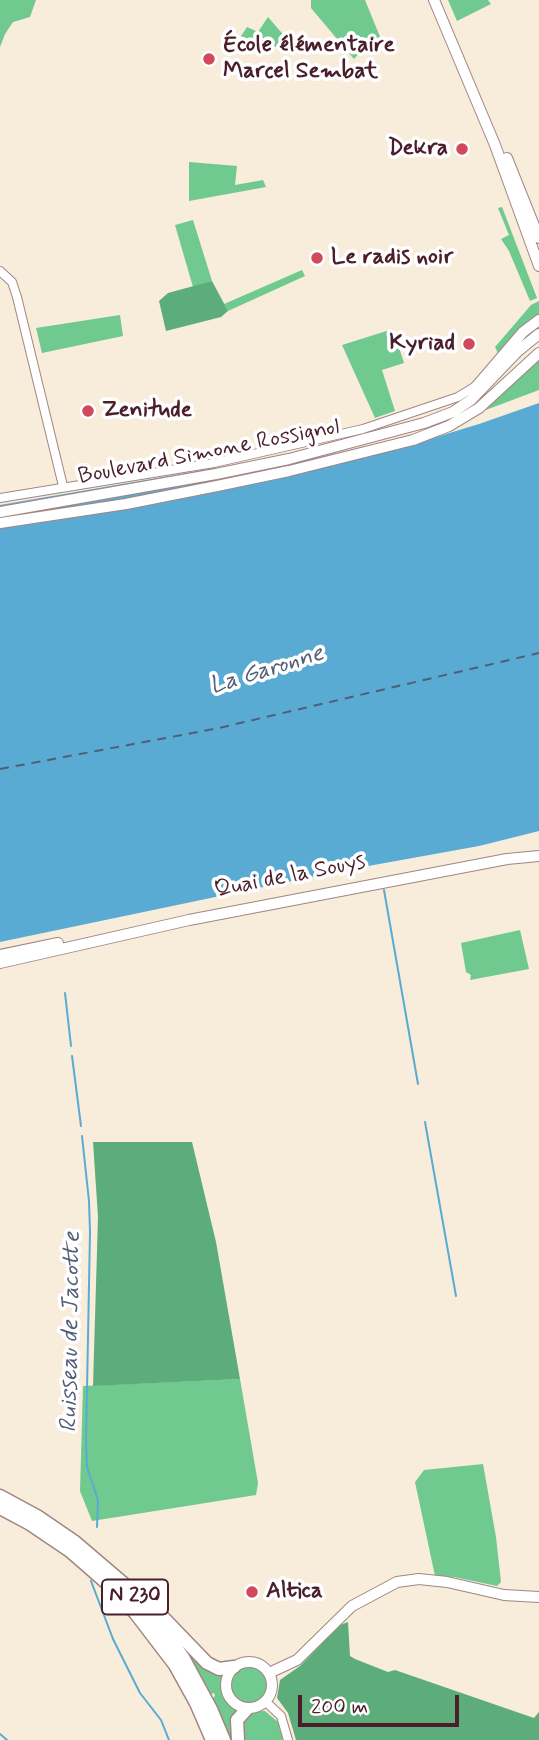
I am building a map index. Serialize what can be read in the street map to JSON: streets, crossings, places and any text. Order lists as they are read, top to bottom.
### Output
{
  "streets": {
    "highway": ["N 230"],
    "main road": ["Boulevard Simone Rossignol", "Quai de la Souys"]
  },
  "water": ["La Garonne", "Ruisseau de Jacotte"],
  "places": [
    "École élémentaire Marcel Sembat",
    "Dekra",
    "Le radis noir",
    "Kyriad",
    "Zenitude",
    "Altica"
  ],
  "scale_bar": "200 m"
}
